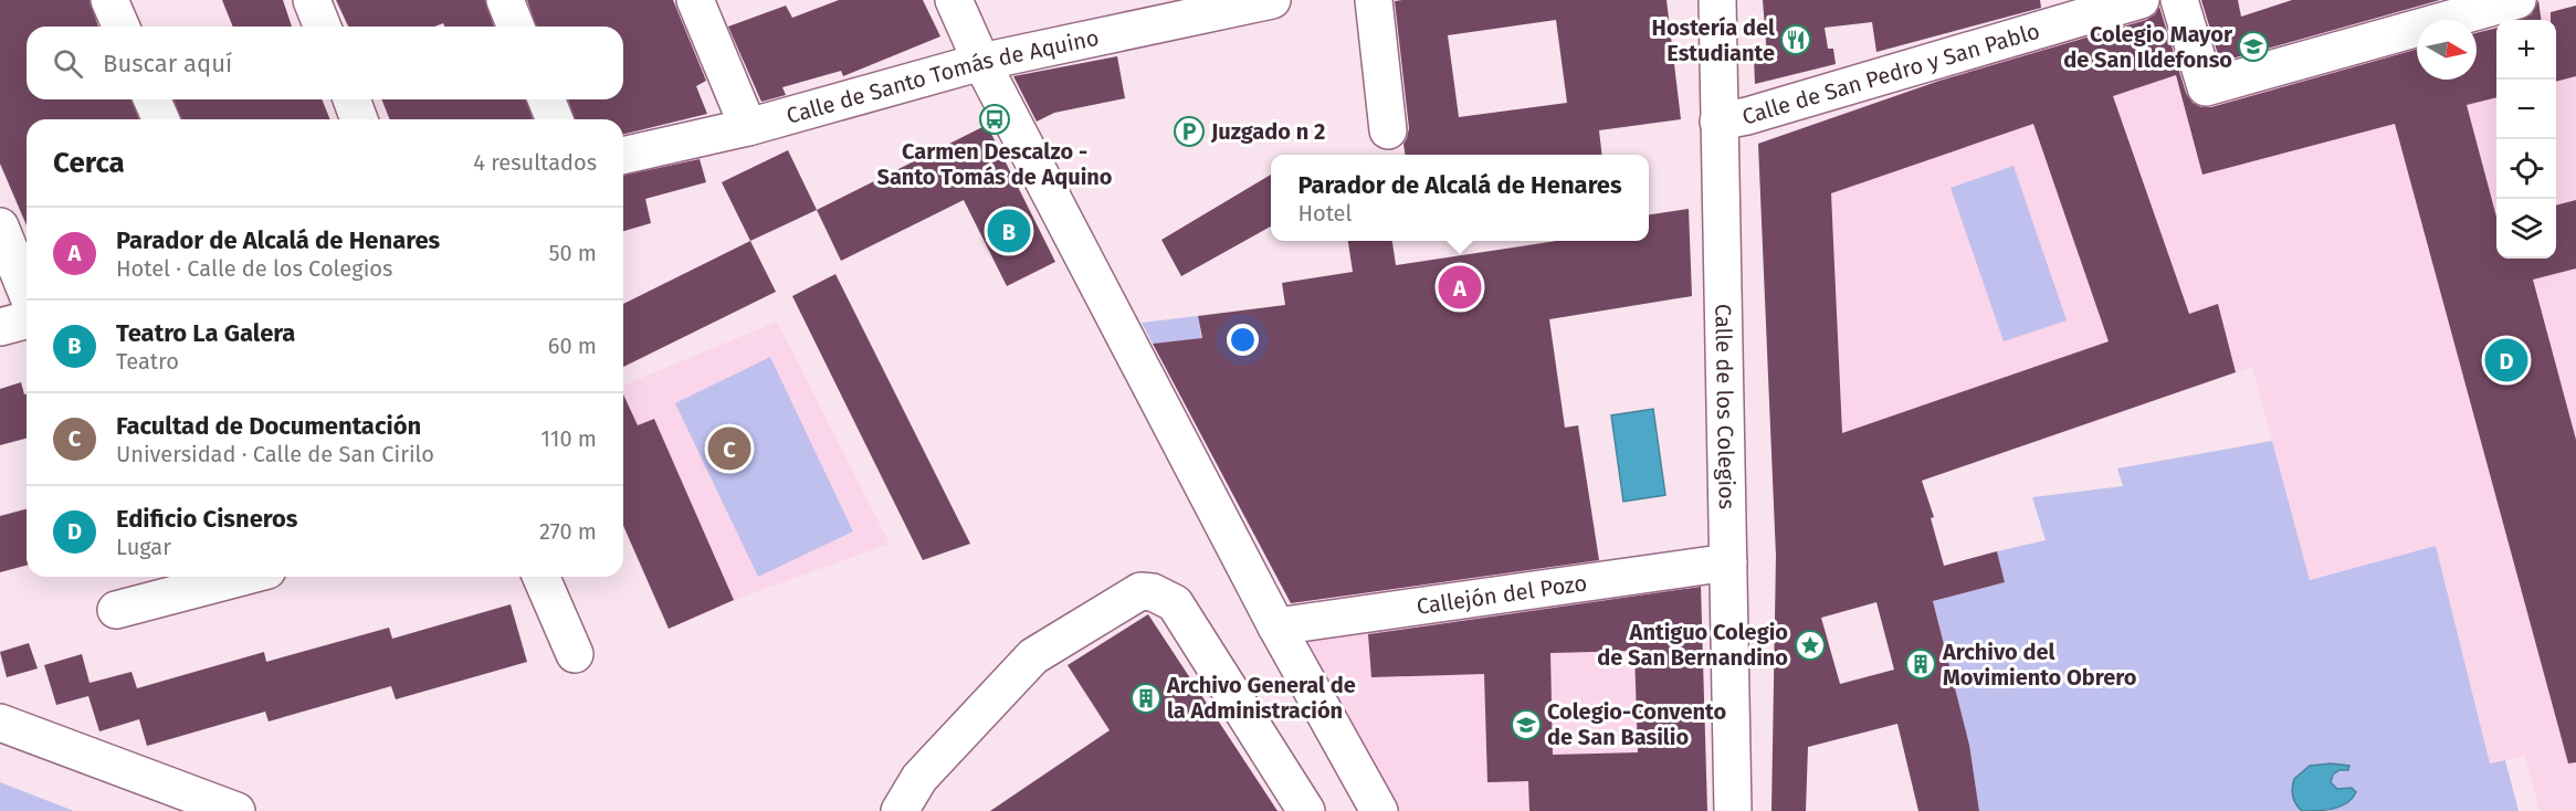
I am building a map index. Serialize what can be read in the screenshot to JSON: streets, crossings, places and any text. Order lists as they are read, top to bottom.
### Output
{
  "streets": {
    "street": [
      "Calle de San Pedro y San Pablo",
      "Calle de Santo Tomás de Aquino",
      "Calle de los Colegios",
      "Callejón del Pozo"
    ]
  },
  "crossings": [
    ["Calle de San Pedro y San Pablo", "Calle de los Colegios"],
    ["Calle de los Colegios", "Callejón del Pozo"]
  ],
  "places": {
    "restaurant": ["Hostería del Estudiante"],
    "school or university": ["Colegio Mayor de San Ildefonso", "Colegio-Convento de San Basilio"],
    "bus stop": ["Carmen Descalzo - Santo Tomás de Aquino"],
    "parking": ["Juzgado n 2"],
    "place": ["Antiguo Colegio de San Bernandino"],
    "building": ["Archivo del Movimiento Obrero", "Archivo General de la Administración"]
  },
  "north": "right",
  "page": {
    "map_buttons": ["+", "−"],
    "search": "Buscar aquí",
    "heading": ["Cerca", "4 resultados"],
    "popup": ["Parador de Alcalá de Henares", "Hotel"],
    "list": [
      {
        "mark": "A",
        "name": "Parador de Alcalá de Henares",
        "note": "Hotel · Calle de los Colegios",
        "value": "50 m"
      },
      {
        "mark": "B",
        "name": "Teatro La Galera",
        "note": "Teatro",
        "value": "60 m"
      },
      {
        "mark": "C",
        "name": "Facultad de Documentación",
        "note": "Universidad · Calle de San Cirilo",
        "value": "110 m"
      },
      {
        "mark": "D",
        "name": "Edificio Cisneros",
        "note": "Lugar",
        "value": "270 m"
      }
    ],
    "pins": [
      "B",
      "A",
      "D",
      "C"
    ]
  }
}
